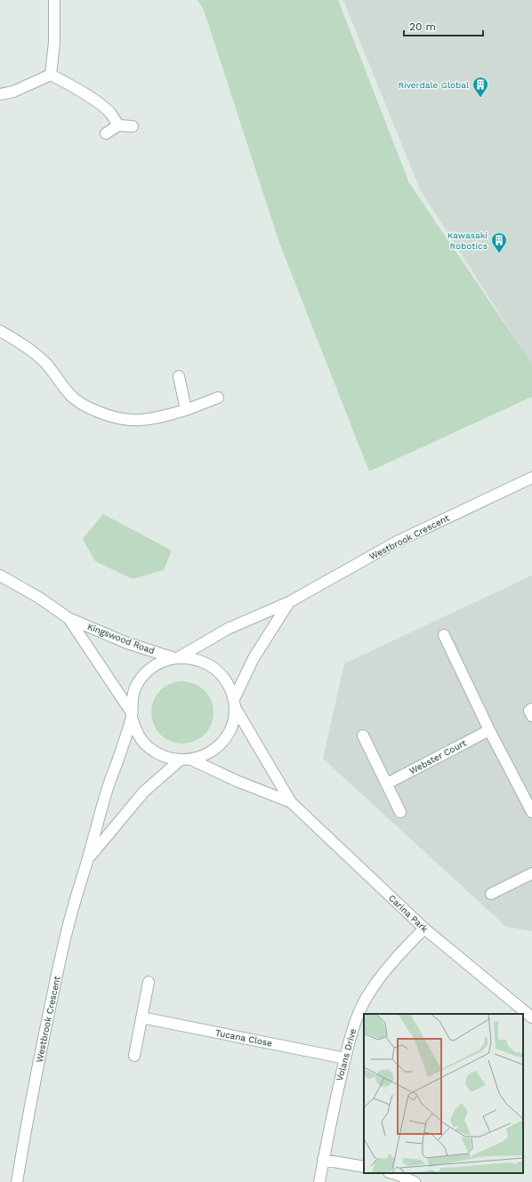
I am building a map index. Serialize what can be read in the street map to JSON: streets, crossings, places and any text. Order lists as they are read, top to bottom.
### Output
{
  "streets": {
    "street": [
      "Westbrook Crescent",
      "Kingswood Road",
      "Webster Court",
      "Carina Park",
      "Tucana Close",
      "Volans Drive"
    ]
  },
  "crossings": [
    ["Westbrook Crescent", "Kingswood Road"],
    ["Westbrook Crescent", "Carina Park"],
    ["Kingswood Road", "Carina Park"],
    ["Carina Park", "Volans Drive"],
    ["Tucana Close", "Volans Drive"]
  ],
  "places": {
    "building": ["Riverdale Global", "Kawasaki Robotics"]
  },
  "scale_bar": "20 m"
}
